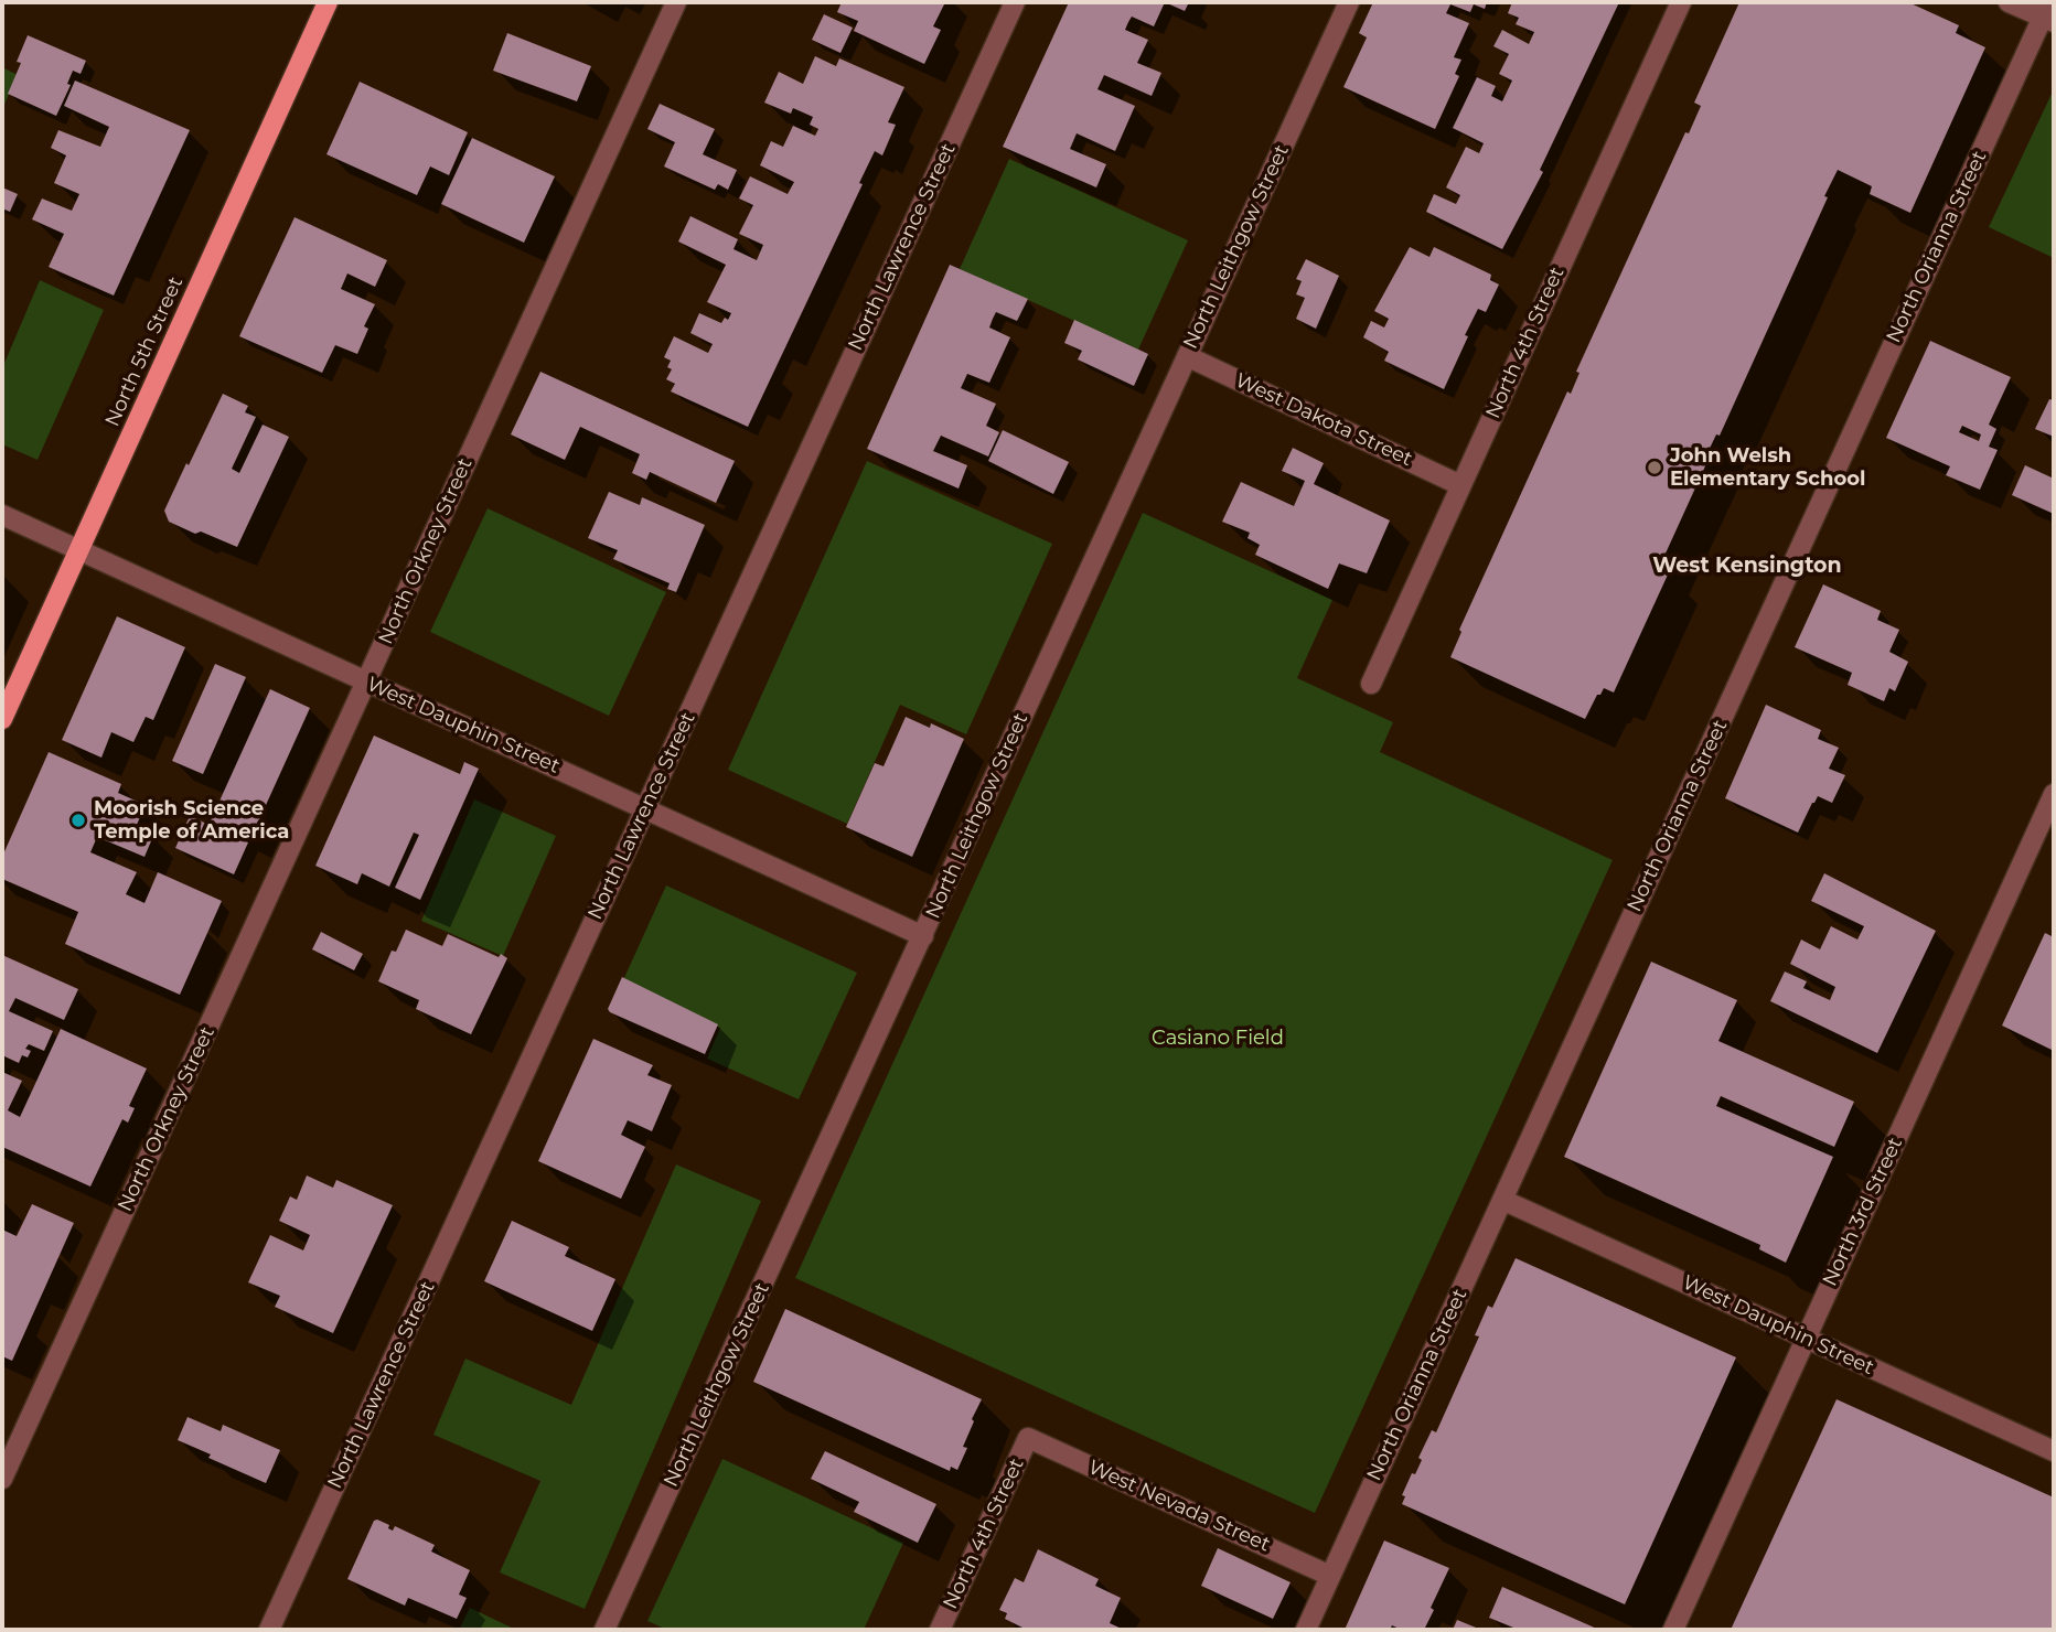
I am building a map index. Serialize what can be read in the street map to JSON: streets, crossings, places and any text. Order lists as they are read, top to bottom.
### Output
{
  "streets": {
    "main road": ["North 5th Street"],
    "street": [
      "North Lawrence Street",
      "North Leithgow Street",
      "North Orianna Street",
      "North 4th Street",
      "West Dakota Street",
      "North Orkney Street",
      "West Dauphin Street",
      "North 3rd Street",
      "West Nevada Street"
    ]
  },
  "crossings": [
    ["North Lawrence Street", "West Dauphin Street"],
    ["North Leithgow Street", "West Dakota Street"],
    ["North Leithgow Street", "West Dauphin Street"],
    ["North Orianna Street", "West Dauphin Street"],
    ["North Orianna Street", "West Nevada Street"],
    ["North 4th Street", "West Dakota Street"],
    ["North 4th Street", "West Nevada Street"],
    ["North 5th Street", "West Dauphin Street"],
    ["North Orkney Street", "West Dauphin Street"],
    ["West Dauphin Street", "North 3rd Street"]
  ],
  "districts": ["West Kensington"],
  "parks": ["Casiano Field"],
  "places": ["John Welsh Elementary School", "Moorish Science Temple of America"]
}
